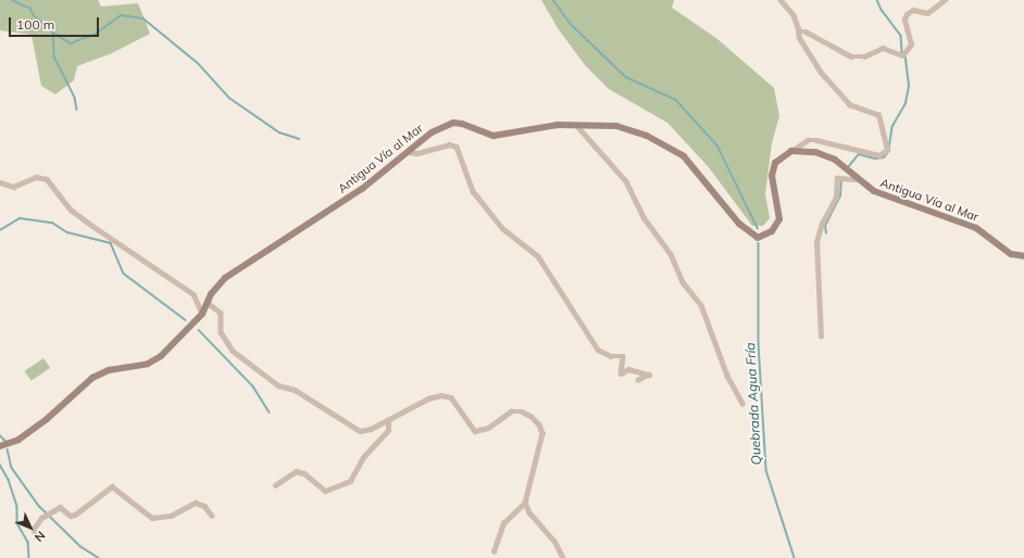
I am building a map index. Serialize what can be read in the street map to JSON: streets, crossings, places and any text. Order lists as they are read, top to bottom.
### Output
{
  "streets": {
    "main road": ["Antigua Vía al Mar"]
  },
  "water": ["Quebrada Agua Fría"],
  "scale_bar": "100 m",
  "north": "bottom right"
}
